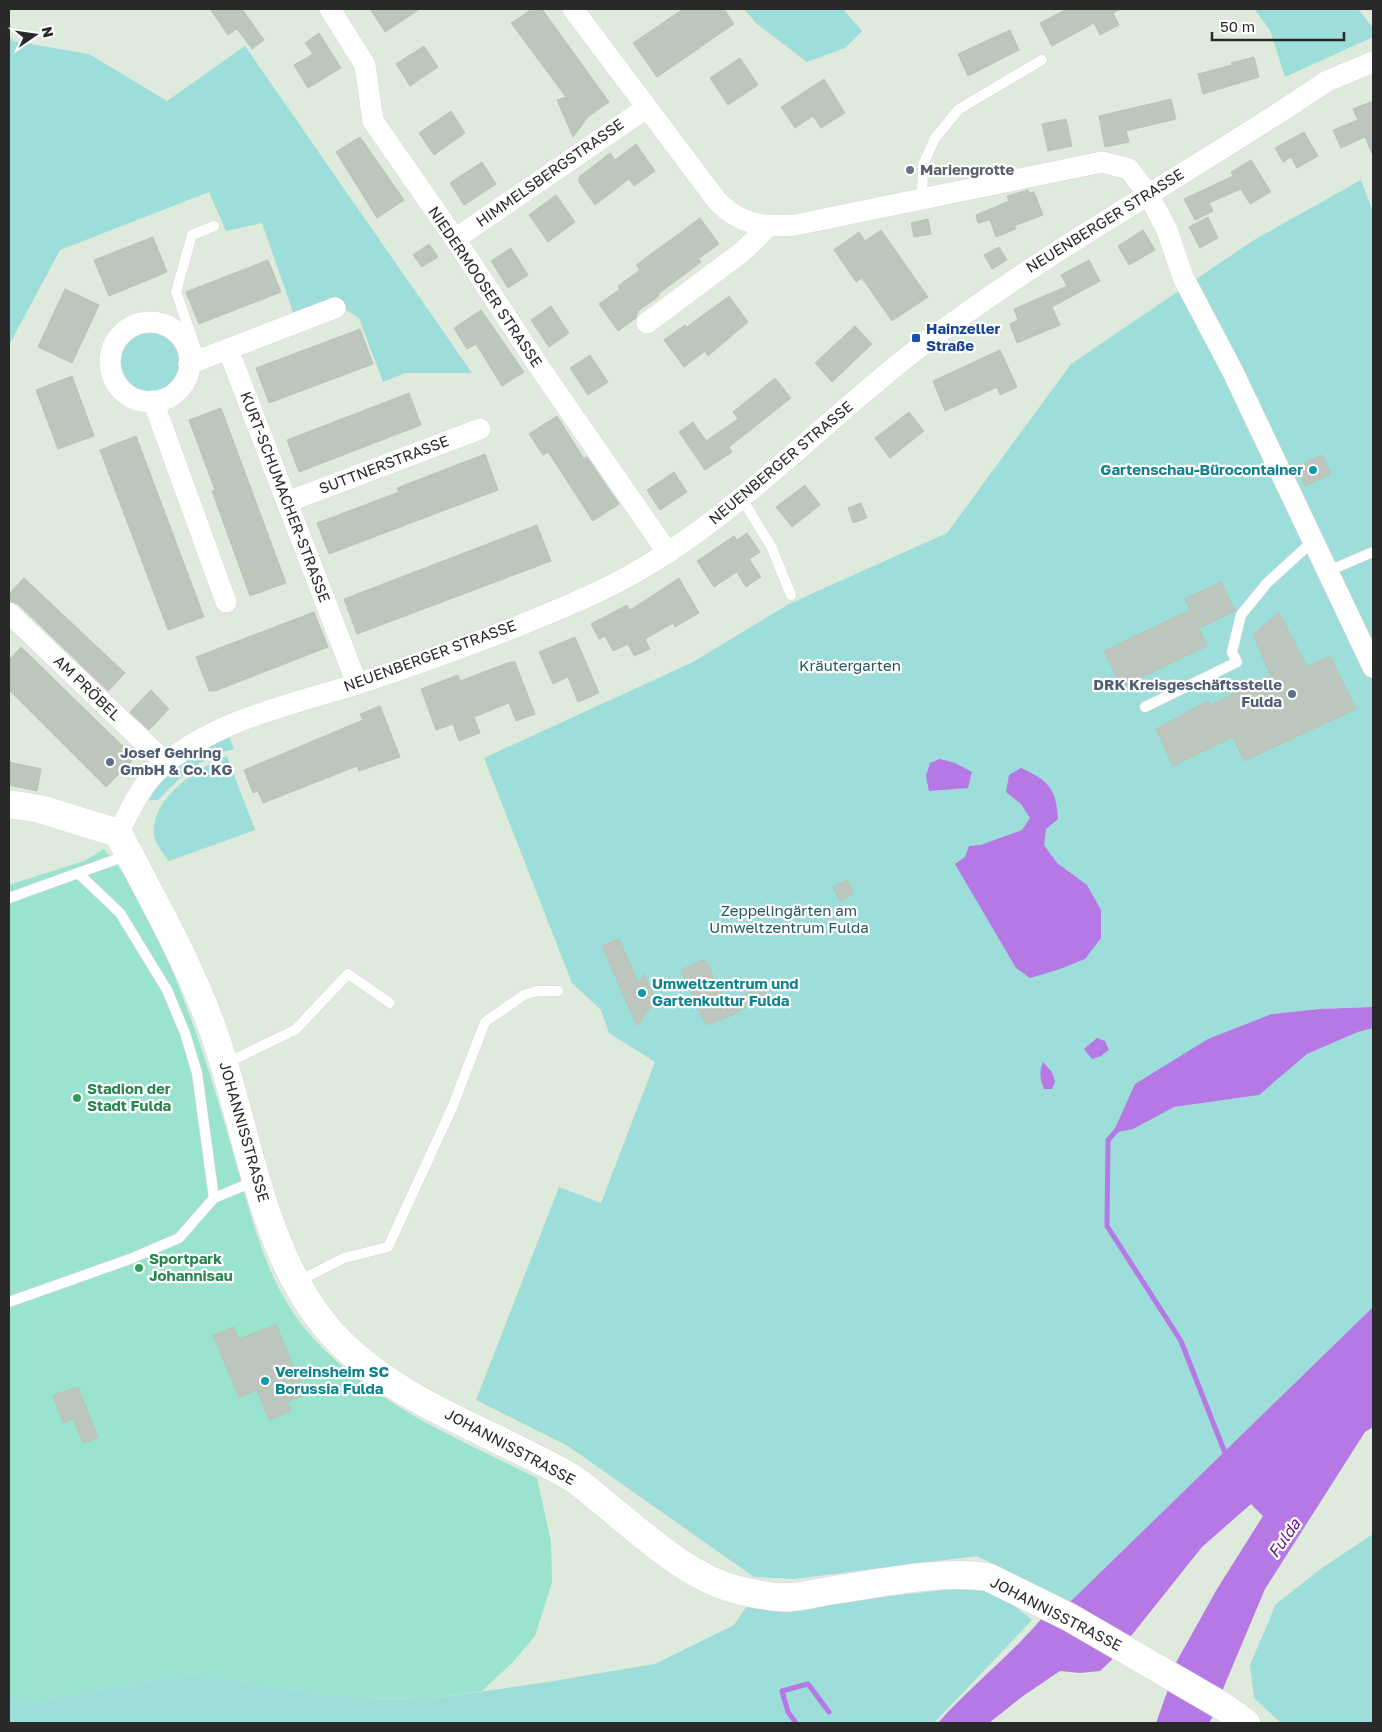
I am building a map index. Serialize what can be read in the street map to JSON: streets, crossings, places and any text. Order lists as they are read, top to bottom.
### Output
{
  "streets": {
    "street": [
      "HIMMELSBERGSTRASSE",
      "NEUENBERGER STRASSE",
      "NIEDERMOOSER STRASSE",
      "SUTTNERSTRASSE",
      "KURT-SCHUMACHER-STRASSE",
      "AM PRÖBEL",
      "JOHANNISSTRASSE"
    ]
  },
  "crossings": [
    ["HIMMELSBERGSTRASSE", "NIEDERMOOSER STRASSE"],
    ["NEUENBERGER STRASSE", "NIEDERMOOSER STRASSE"],
    ["NEUENBERGER STRASSE", "KURT-SCHUMACHER-STRASSE"],
    ["NEUENBERGER STRASSE", "AM PRÖBEL"],
    ["NEUENBERGER STRASSE", "JOHANNISSTRASSE"],
    ["SUTTNERSTRASSE", "KURT-SCHUMACHER-STRASSE"]
  ],
  "water": ["Fulda"],
  "parks": ["Kräutergarten", "Zeppelingärten am Umweltzentrum Fulda"],
  "places": {
    "other": [
      "Mariengrotte",
      "Gartenschau-Bürocontainer",
      "DRK Kreisgeschäftsstelle Fulda",
      "Josef Gehring GmbH & Co. KG",
      "Umweltzentrum und Gartenkultur Fulda",
      "Stadion der Stadt Fulda",
      "Sportpark Johannisau",
      "Vereinsheim SC Borussia Fulda"
    ],
    "transit": ["Hainzeller Straße"]
  },
  "scale_bar": "50 m",
  "north": "right"
}
